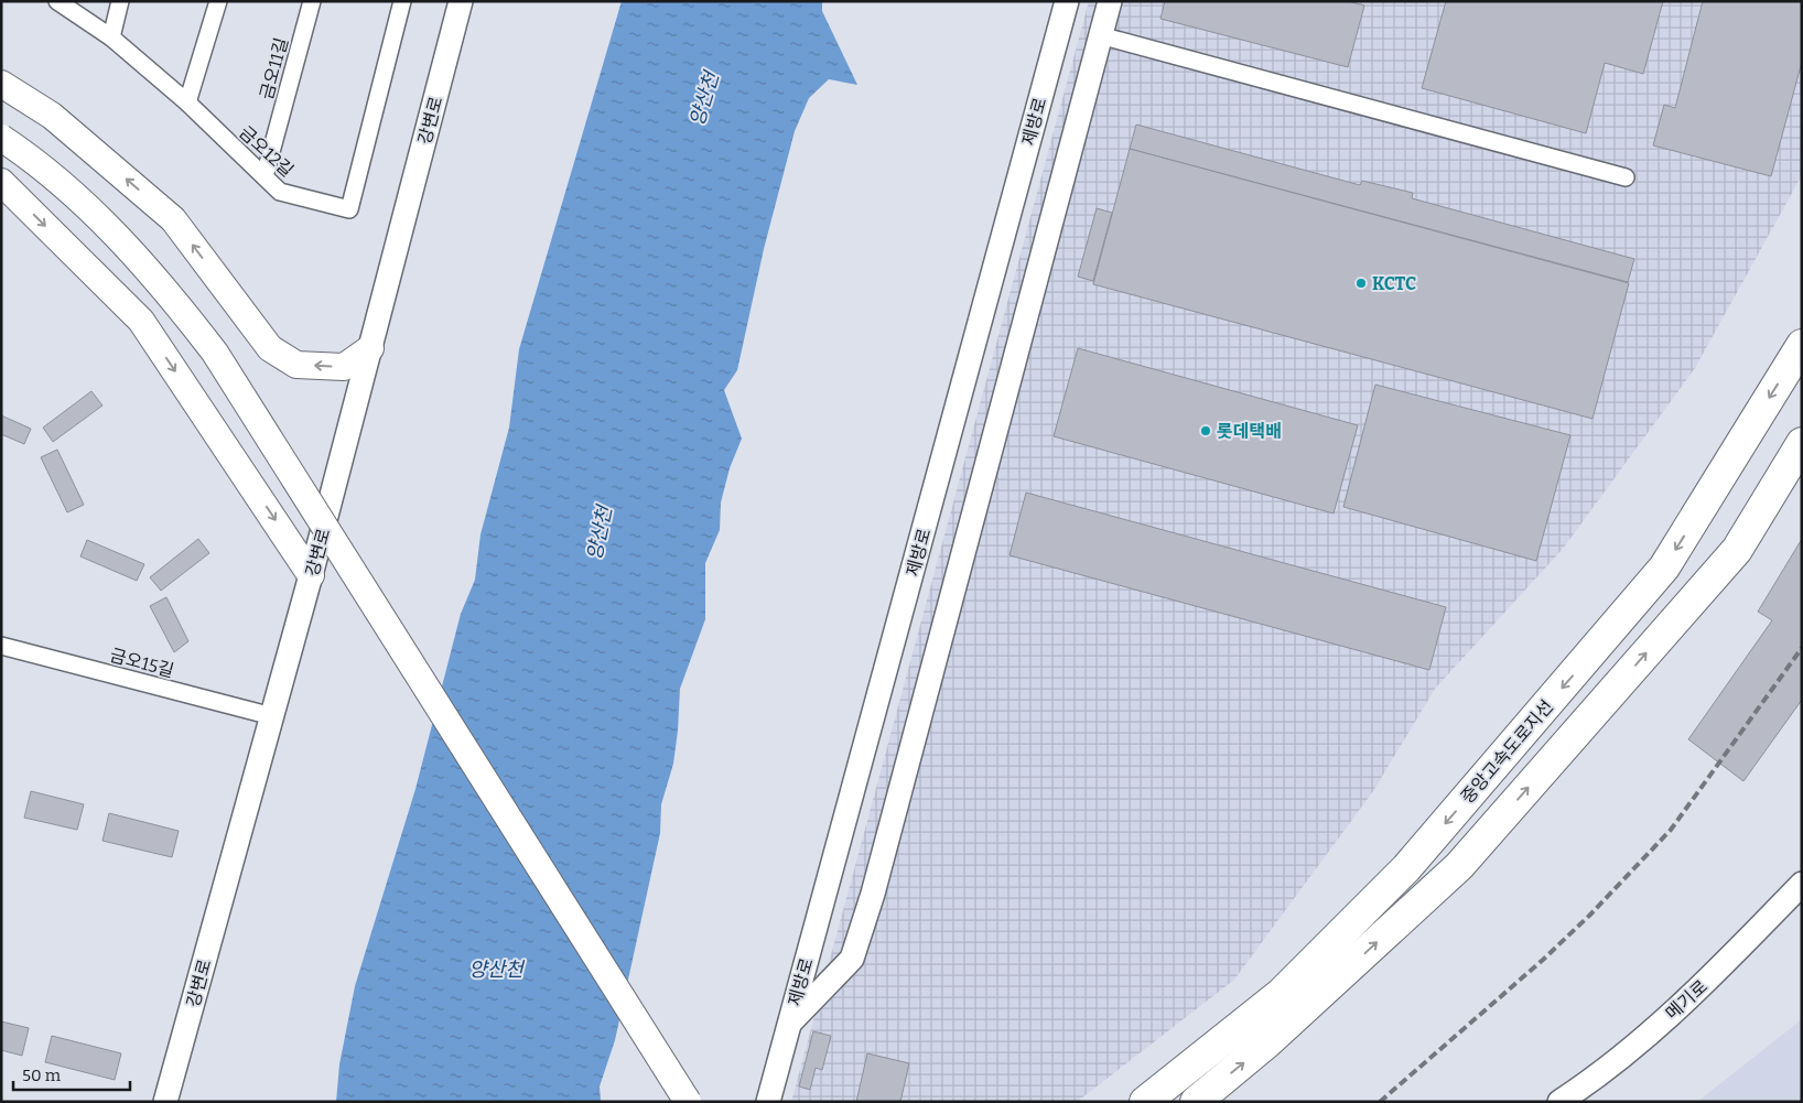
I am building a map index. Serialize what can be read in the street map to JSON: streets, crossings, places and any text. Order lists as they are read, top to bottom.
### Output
{
  "streets": {
    "highway": ["중앙고속도로지선"],
    "street": [
      "금오11길",
      "강변로",
      "제방로",
      "금오12길",
      "금오15길",
      "메기로"
    ]
  },
  "crossings": [
    ["금오11길", "금오12길"],
    ["강변로", "금오15길"]
  ],
  "water": ["양산천"],
  "places": ["KCTC", "롯데택배"],
  "scale_bar": "50 m"
}
